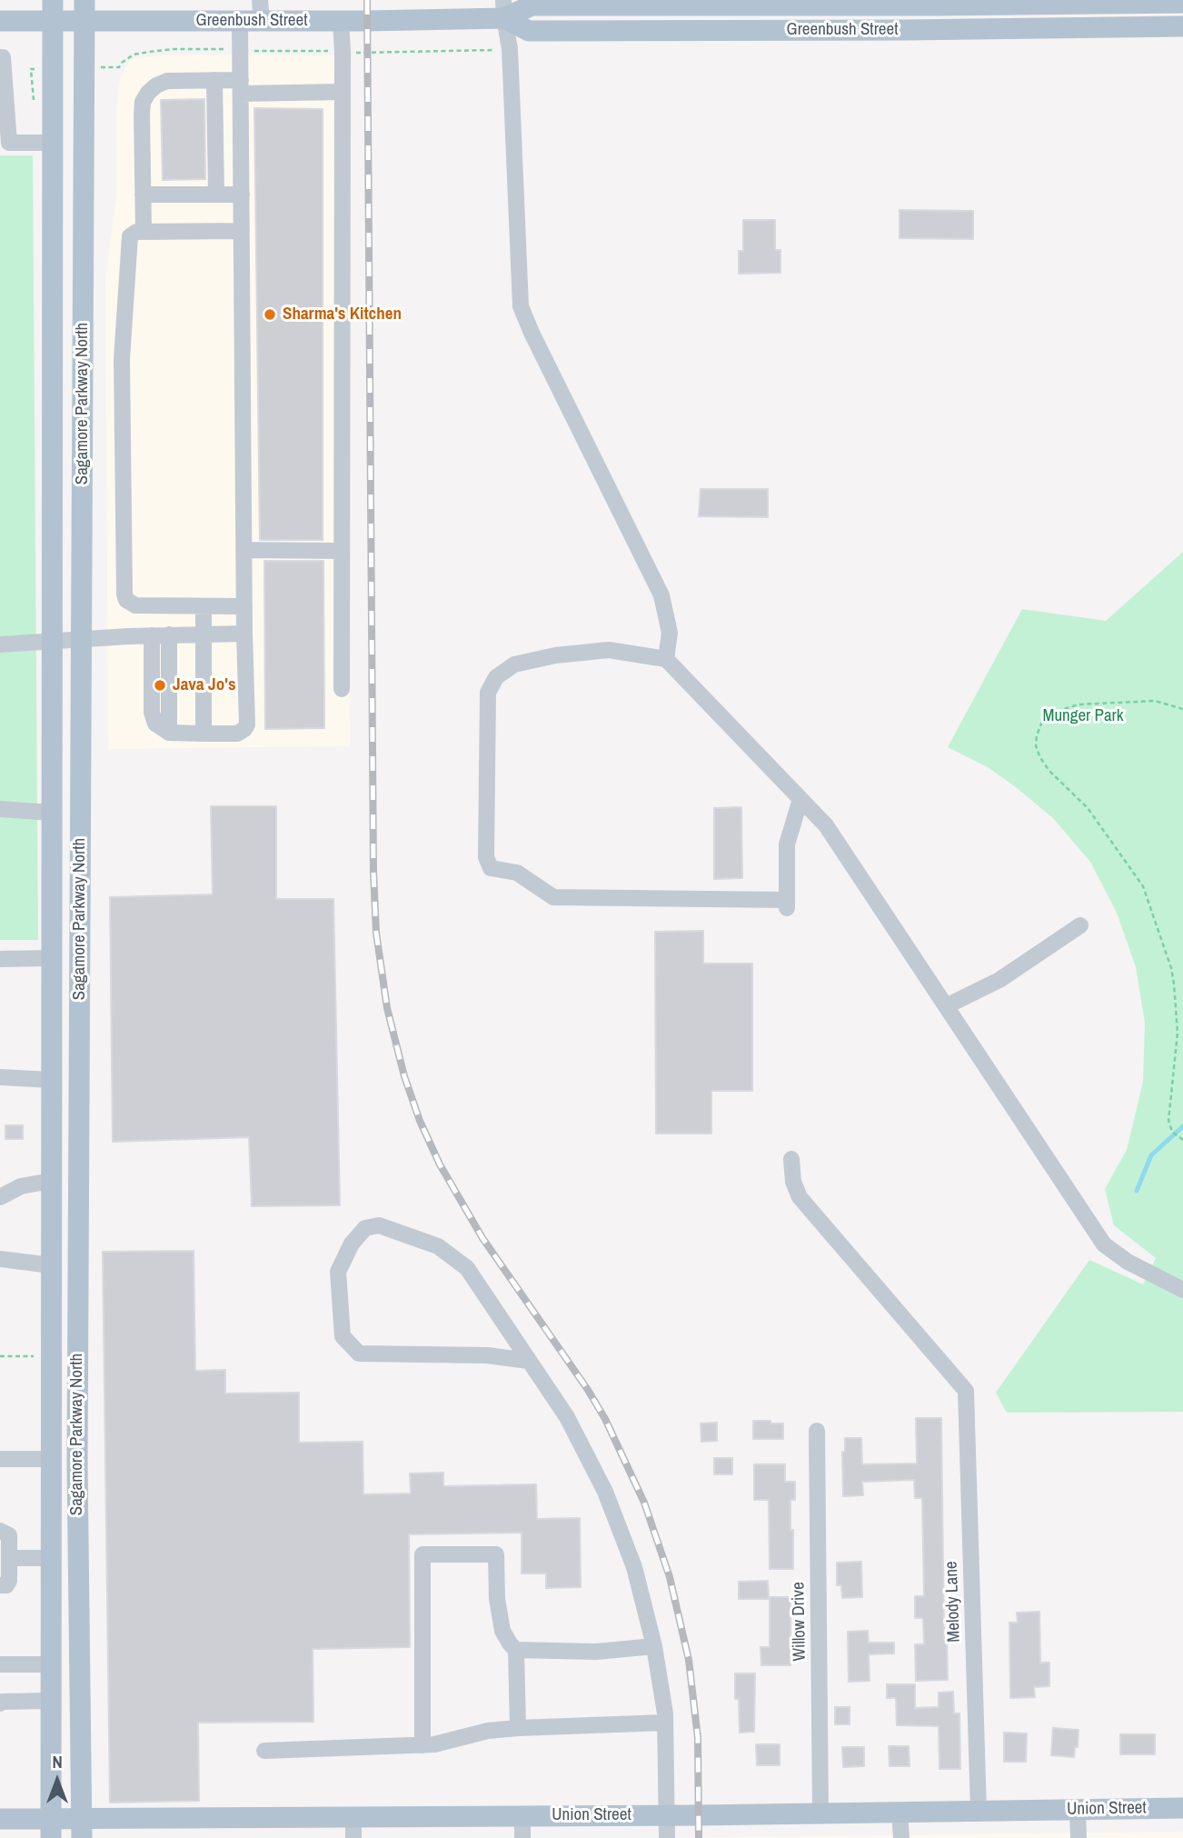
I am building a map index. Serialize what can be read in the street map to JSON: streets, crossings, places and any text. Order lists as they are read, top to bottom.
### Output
{
  "streets": {
    "main road": ["Greenbush Street", "Sagamore Parkway North", "Union Street"],
    "street": ["Melody Lane", "Willow Drive"]
  },
  "crossings": [
    ["Greenbush Street", "Sagamore Parkway North"],
    ["Sagamore Parkway North", "Union Street"],
    ["Melody Lane", "Union Street"],
    ["Willow Drive", "Union Street"]
  ],
  "parks": ["Munger Park"],
  "places": ["Sharma's Kitchen", "Java Jo's"],
  "north": "top"
}
